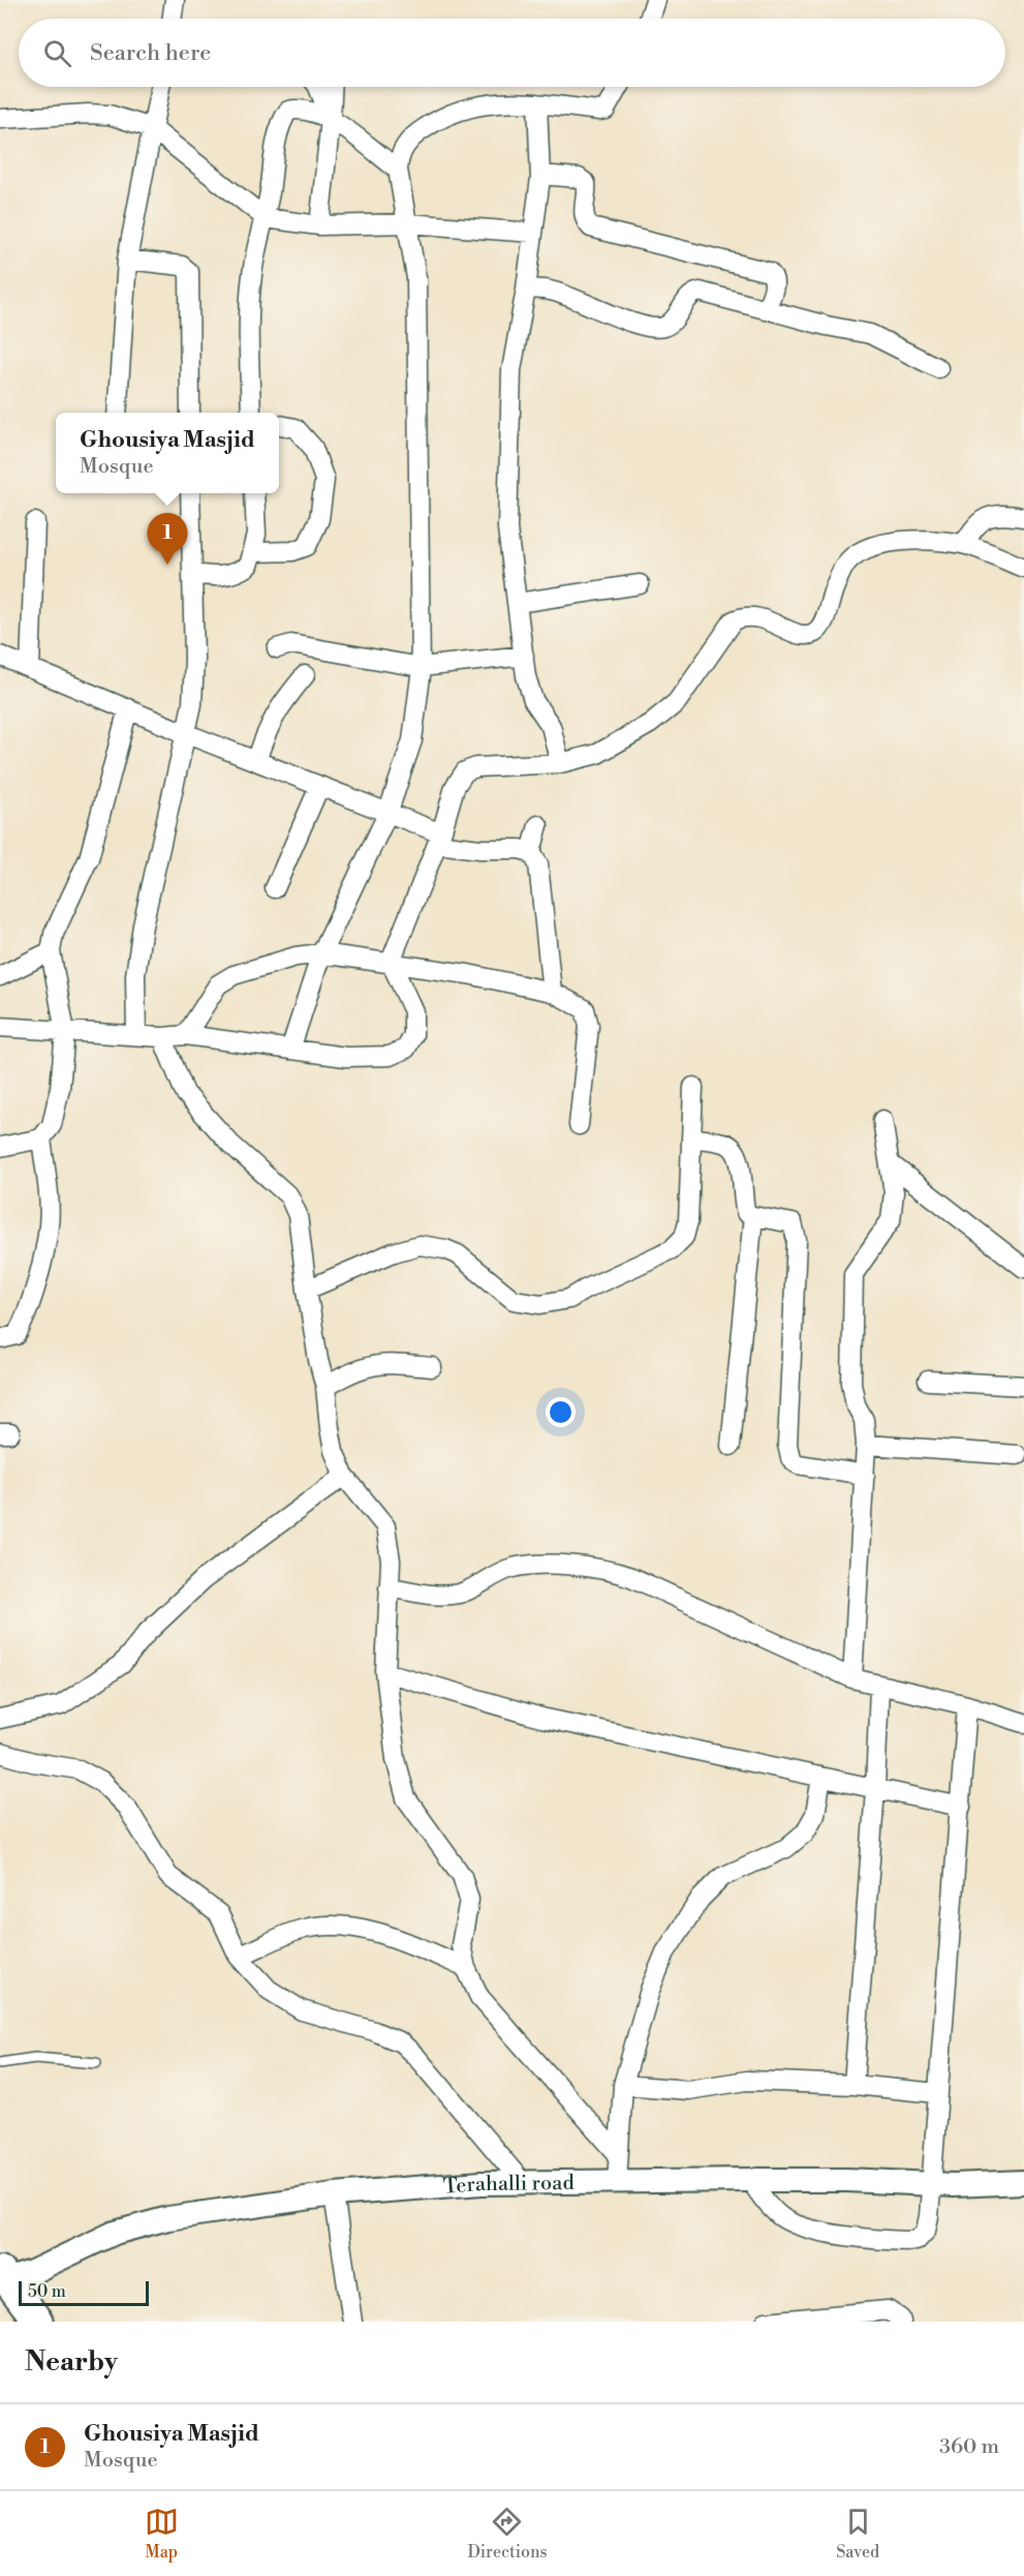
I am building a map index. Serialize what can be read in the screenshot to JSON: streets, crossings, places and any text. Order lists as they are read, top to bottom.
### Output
{
  "streets": {
    "street": ["Terahalli road"]
  },
  "scale_bar": "50 m",
  "page": {
    "search": "Search here",
    "popup": ["Ghousiya Masjid", "Mosque"],
    "pins": "1",
    "scale": "50 m",
    "heading": "Nearby",
    "list": [
      {
        "mark": "1",
        "name": "Ghousiya Masjid",
        "note": "Mosque",
        "value": "360 m"
      }
    ],
    "nav": ["Map", "Directions", "Saved"]
  }
}
